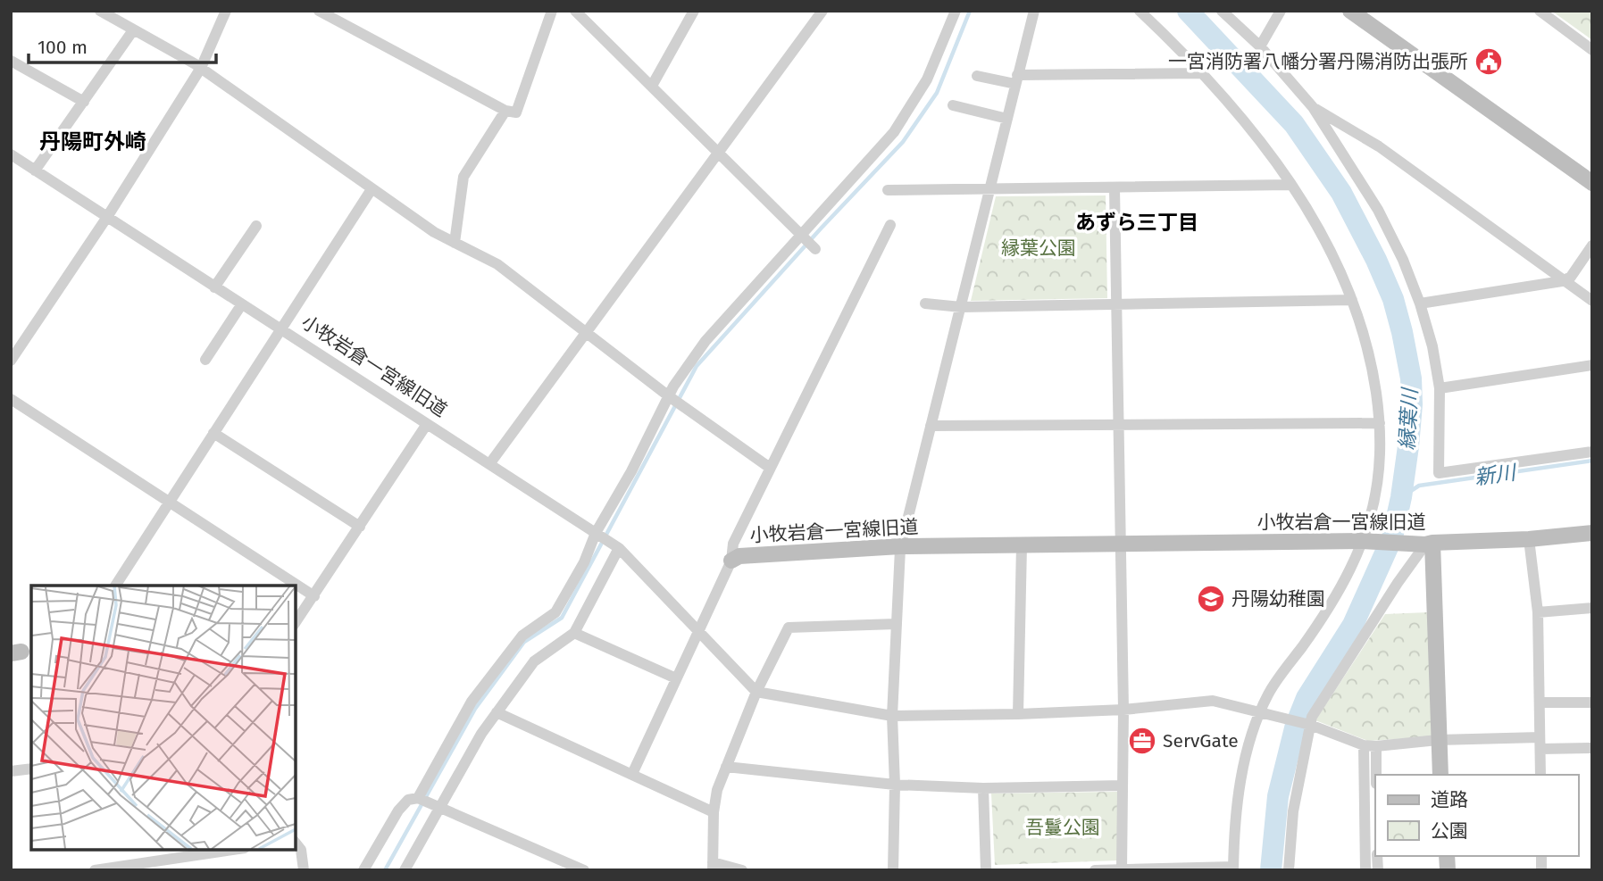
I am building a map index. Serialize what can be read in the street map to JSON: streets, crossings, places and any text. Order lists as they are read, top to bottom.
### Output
{
  "streets": {
    "street": ["小牧岩倉一宮線旧道"]
  },
  "districts": ["丹陽町外崎", "あずら三丁目"],
  "water": ["縁葉川", "新川"],
  "parks": ["縁葉公園", "吾鬘公園"],
  "places": {
    "public building": ["一宮消防署八幡分署丹陽消防出張所"],
    "school or university": ["丹陽幼稚園"],
    "office": ["ServGate"]
  },
  "legend": ["道路", "公園"],
  "scale_bar": "100 m"
}
